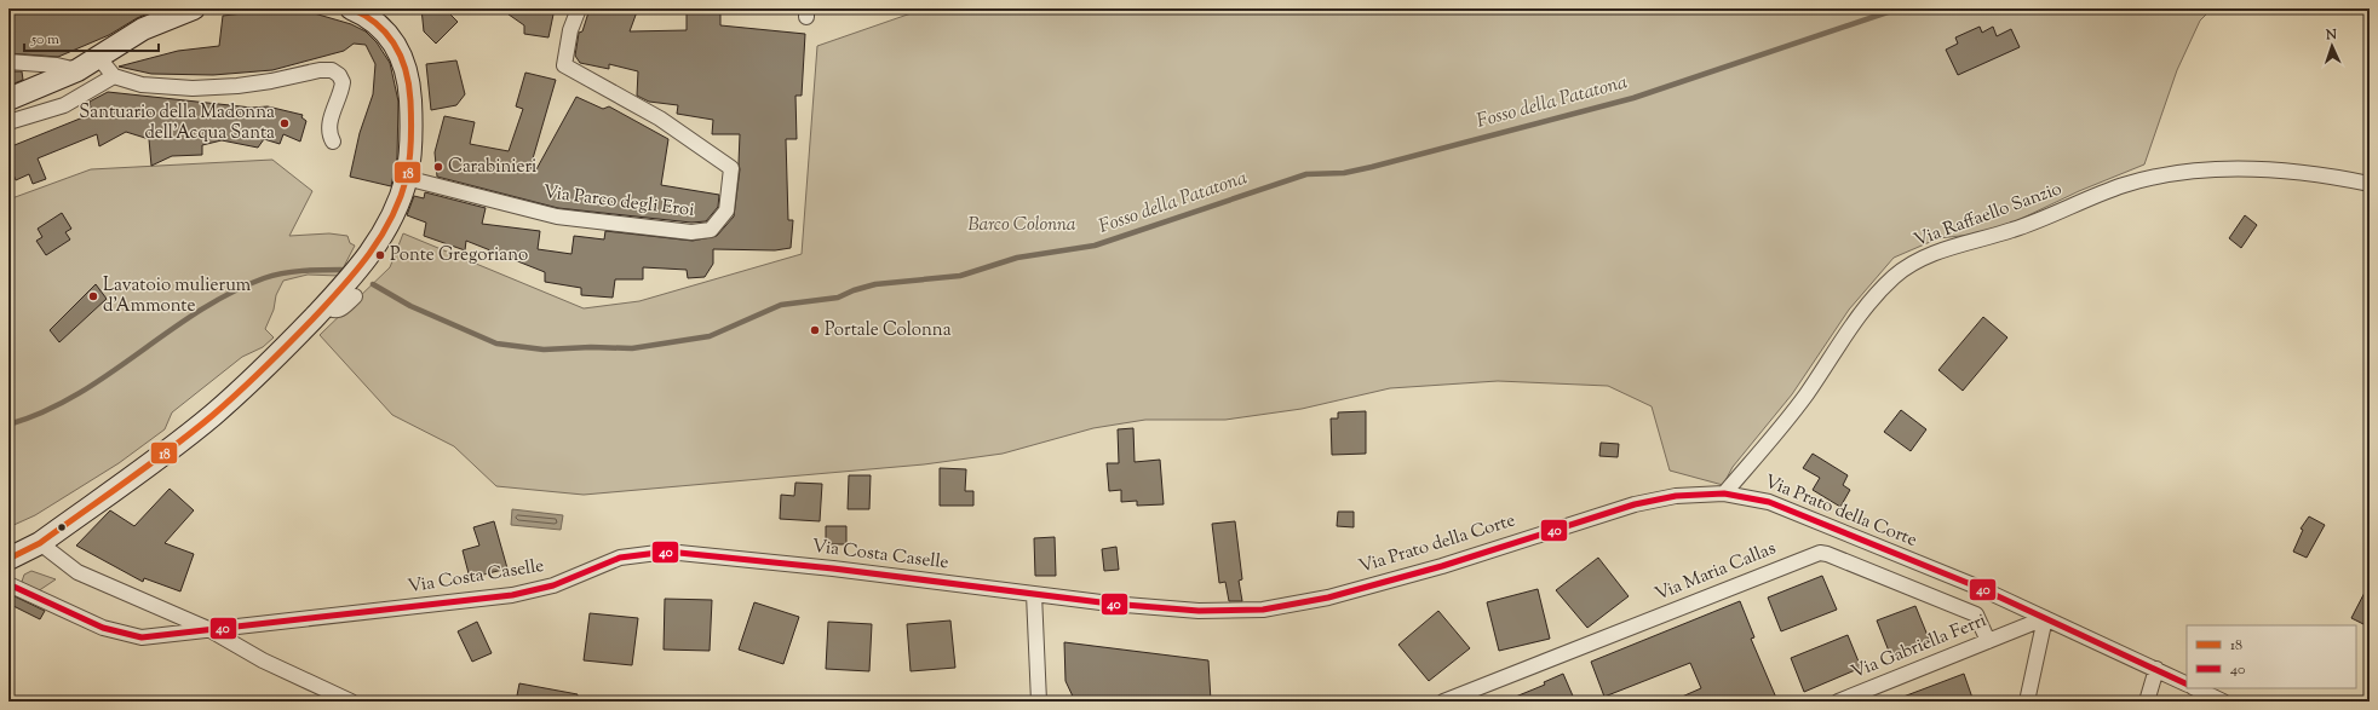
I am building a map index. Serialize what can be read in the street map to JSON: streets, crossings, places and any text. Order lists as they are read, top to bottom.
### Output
{
  "streets": {
    "street": [
      "Via Parco degli Eroi",
      "Via Raffaello Sanzio",
      "Via Prato della Corte",
      "Via Costa Caselle",
      "Via Maria Callas",
      "Via Gabriella Ferri"
    ]
  },
  "crossings": [
    ["Via Raffaello Sanzio", "Via Prato della Corte"],
    ["Via Prato della Corte", "Via Costa Caselle"],
    ["Via Prato della Corte", "Via Gabriella Ferri"],
    ["Via Maria Callas", "Via Gabriella Ferri"]
  ],
  "water": ["Fosso della Patatona"],
  "parks": ["Barco Colonna"],
  "places": [
    "Santuario della Madonna dell'Acqua Santa",
    "Carabinieri",
    "Ponte Gregoriano",
    "Lavatoio mulierum d’Ammonte",
    "Portale Colonna"
  ],
  "lines": ["transit line 18", "transit line 40"],
  "legend": ["18", "40"],
  "scale_bar": "50 m",
  "north": "top"
}
